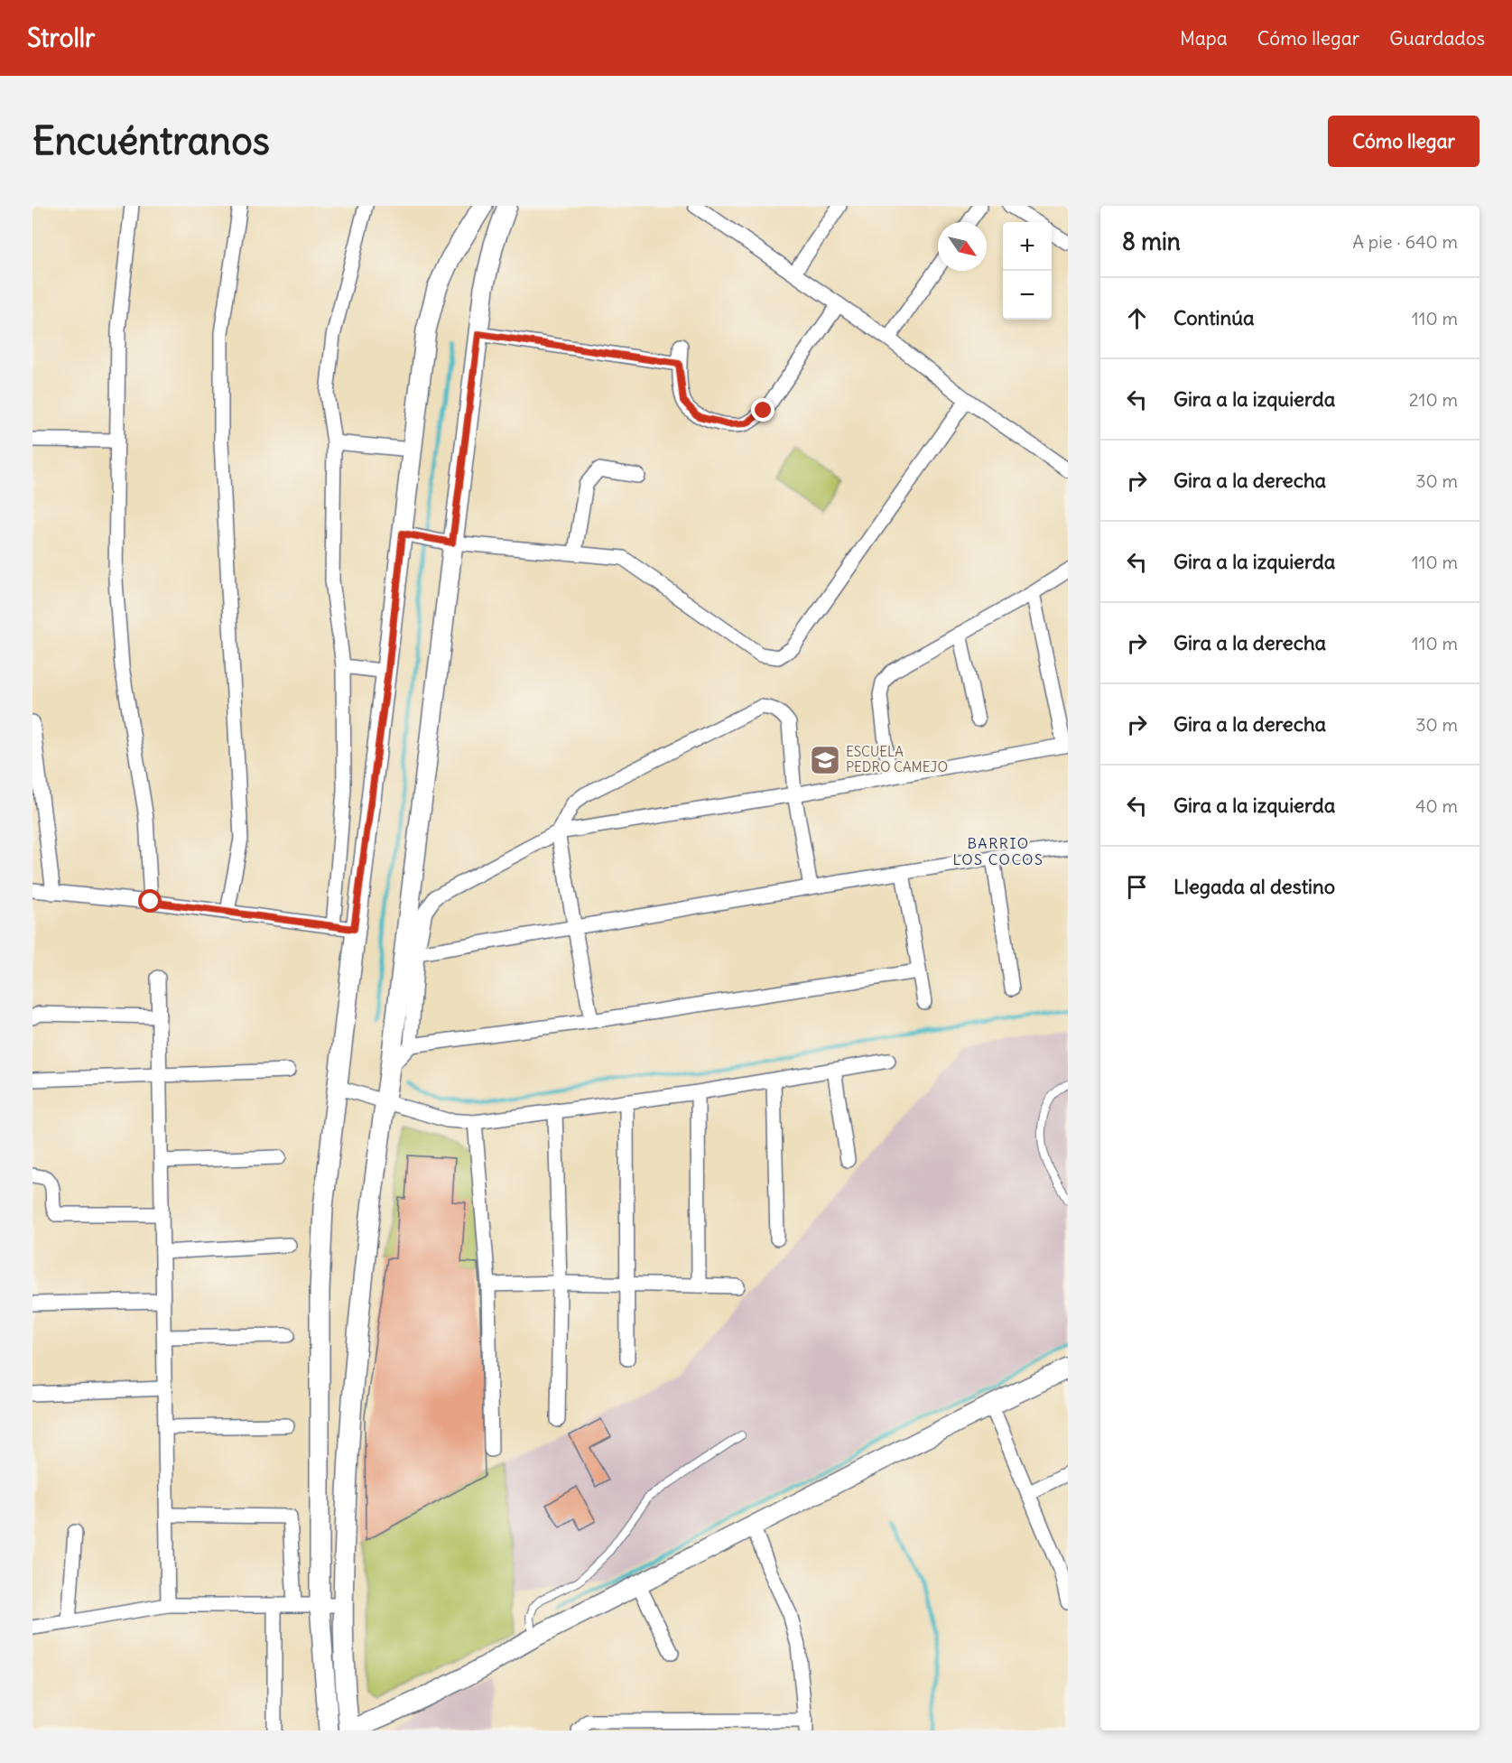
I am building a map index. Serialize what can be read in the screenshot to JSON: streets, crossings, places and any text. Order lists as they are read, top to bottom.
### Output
{
  "districts": ["BARRIO LOS COCOS"],
  "places": {
    "school or university": ["ESCUELA PEDRO CAMEJO"]
  },
  "north": "bottom right",
  "page": {
    "header": "Strollr",
    "nav": ["Mapa", "Cómo llegar", "Guardados"],
    "buttons": "Cómo llegar",
    "title": "Encuéntranos",
    "heading": ["8 min", "A pie · 640 m"],
    "map_buttons": ["+", "−"],
    "list": [
      ["Continúa", "110 m"],
      ["Gira a la izquierda", "210 m"],
      ["Gira a la derecha", "30 m"],
      ["Gira a la izquierda", "110 m"],
      ["Gira a la derecha", "110 m"],
      ["Gira a la derecha", "30 m"],
      ["Gira a la izquierda", "40 m"],
      "Llegada al destino"
    ]
  }
}
